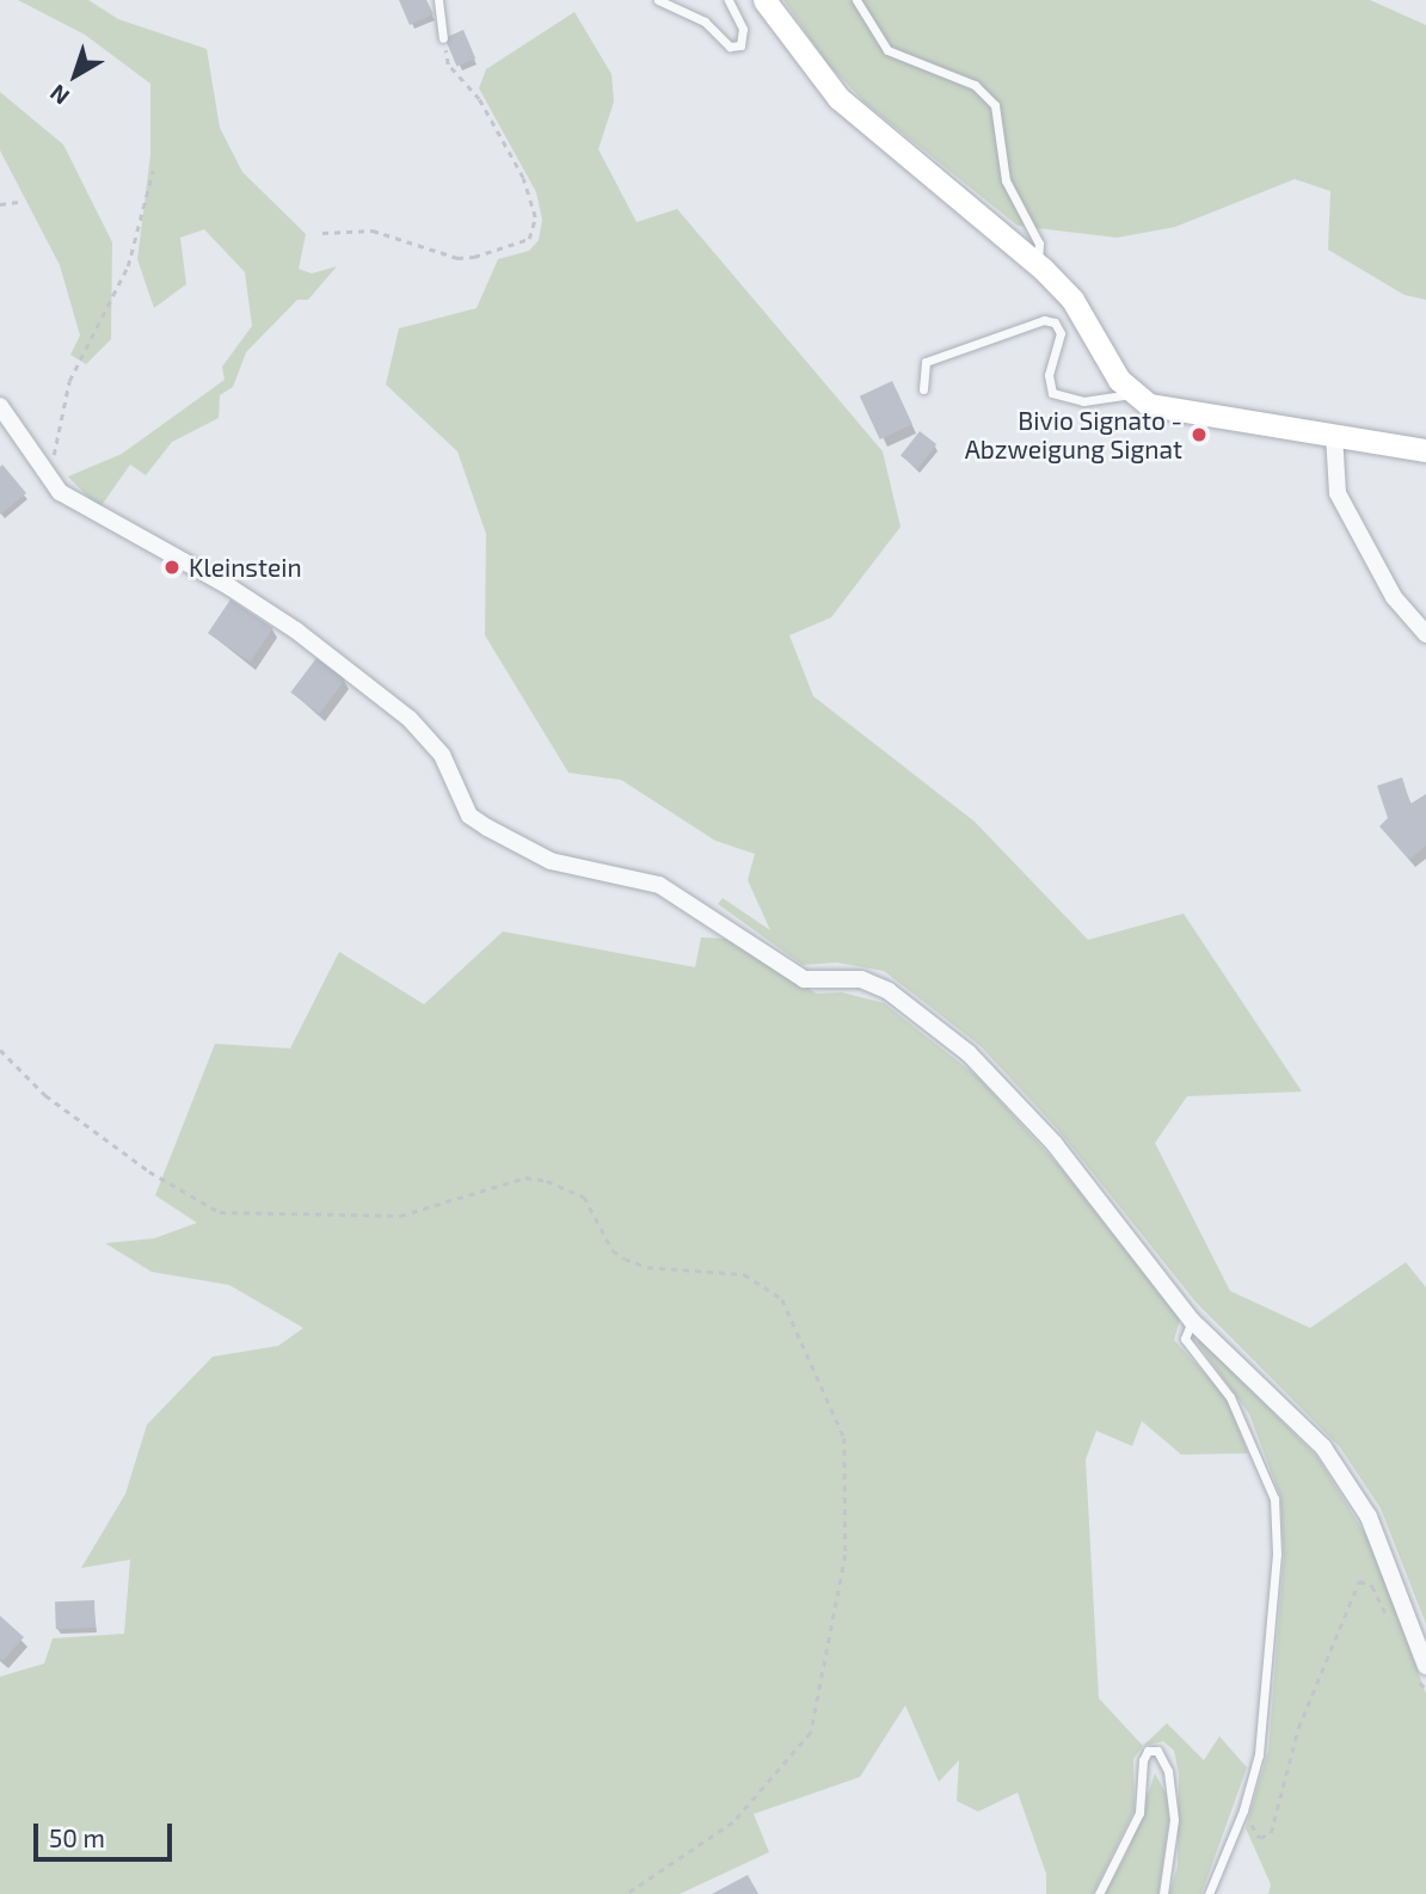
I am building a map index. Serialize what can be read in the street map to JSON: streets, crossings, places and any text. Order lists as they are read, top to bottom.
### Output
{
  "places": ["Bivio Signato - Abzweigung Signat", "Kleinstein"],
  "scale_bar": "50 m",
  "north": "bottom left"
}
